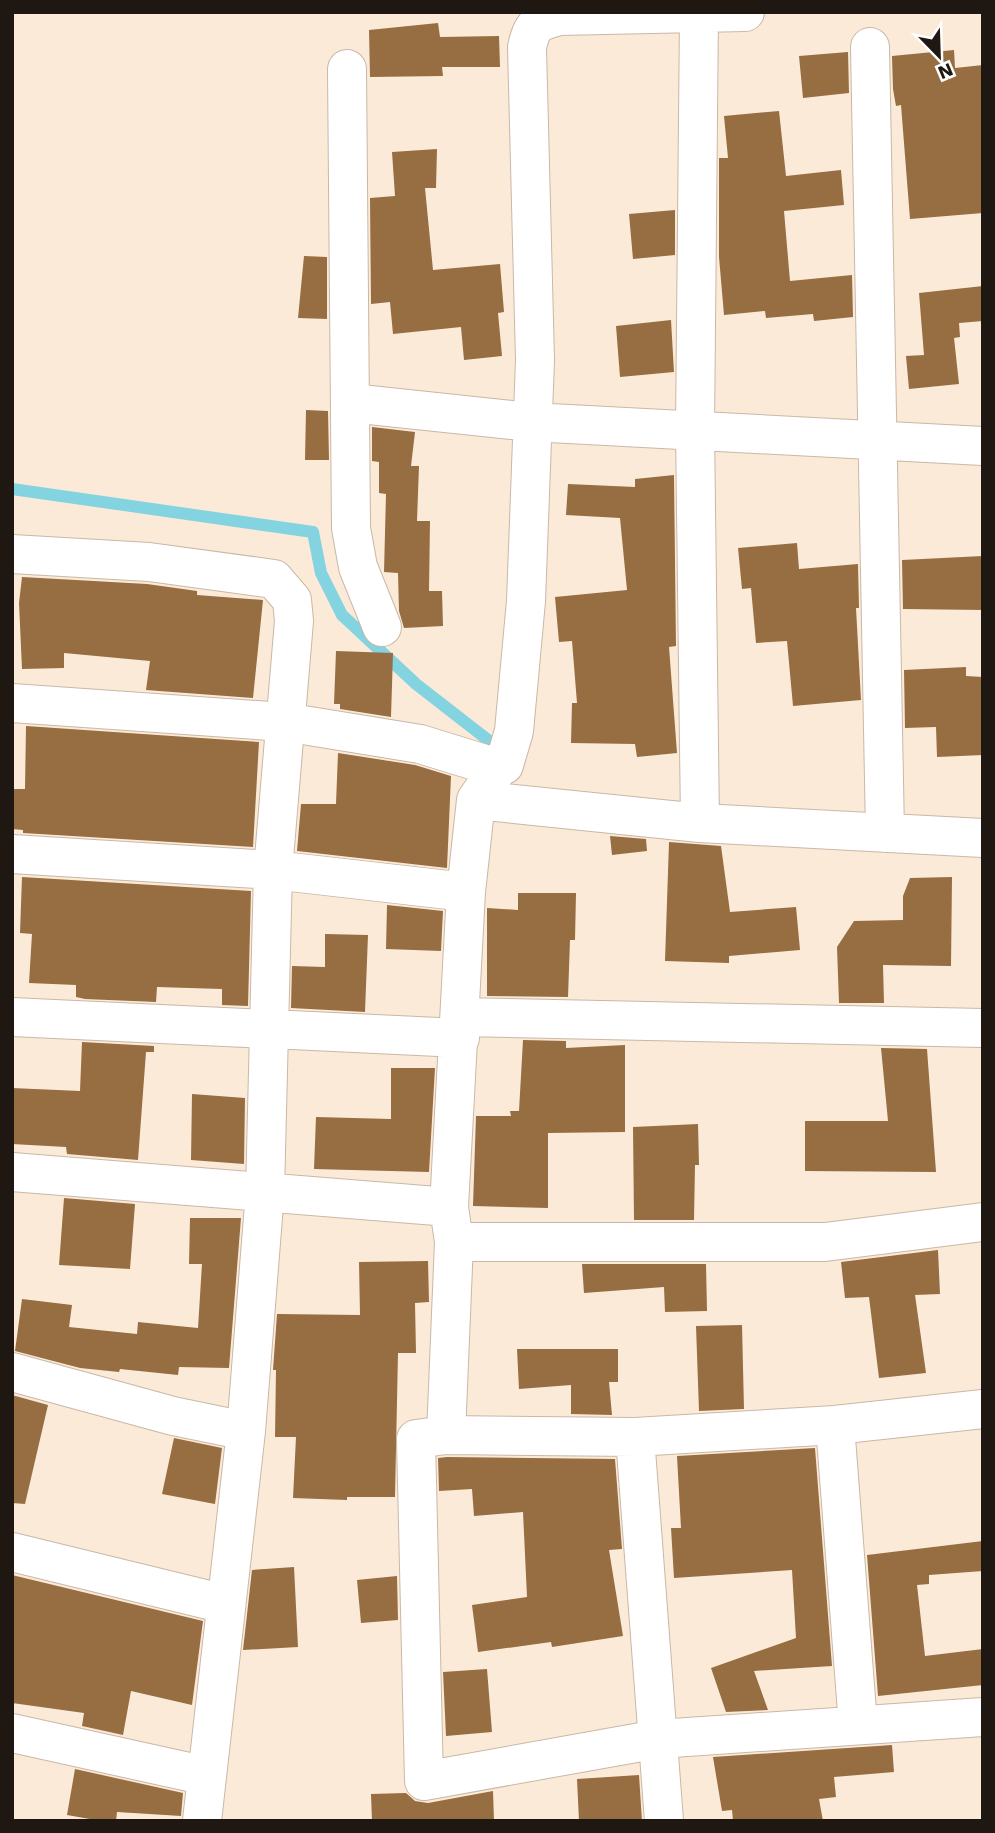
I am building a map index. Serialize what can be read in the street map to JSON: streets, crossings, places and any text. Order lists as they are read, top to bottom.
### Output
{
  "north": "bottom right"
}
